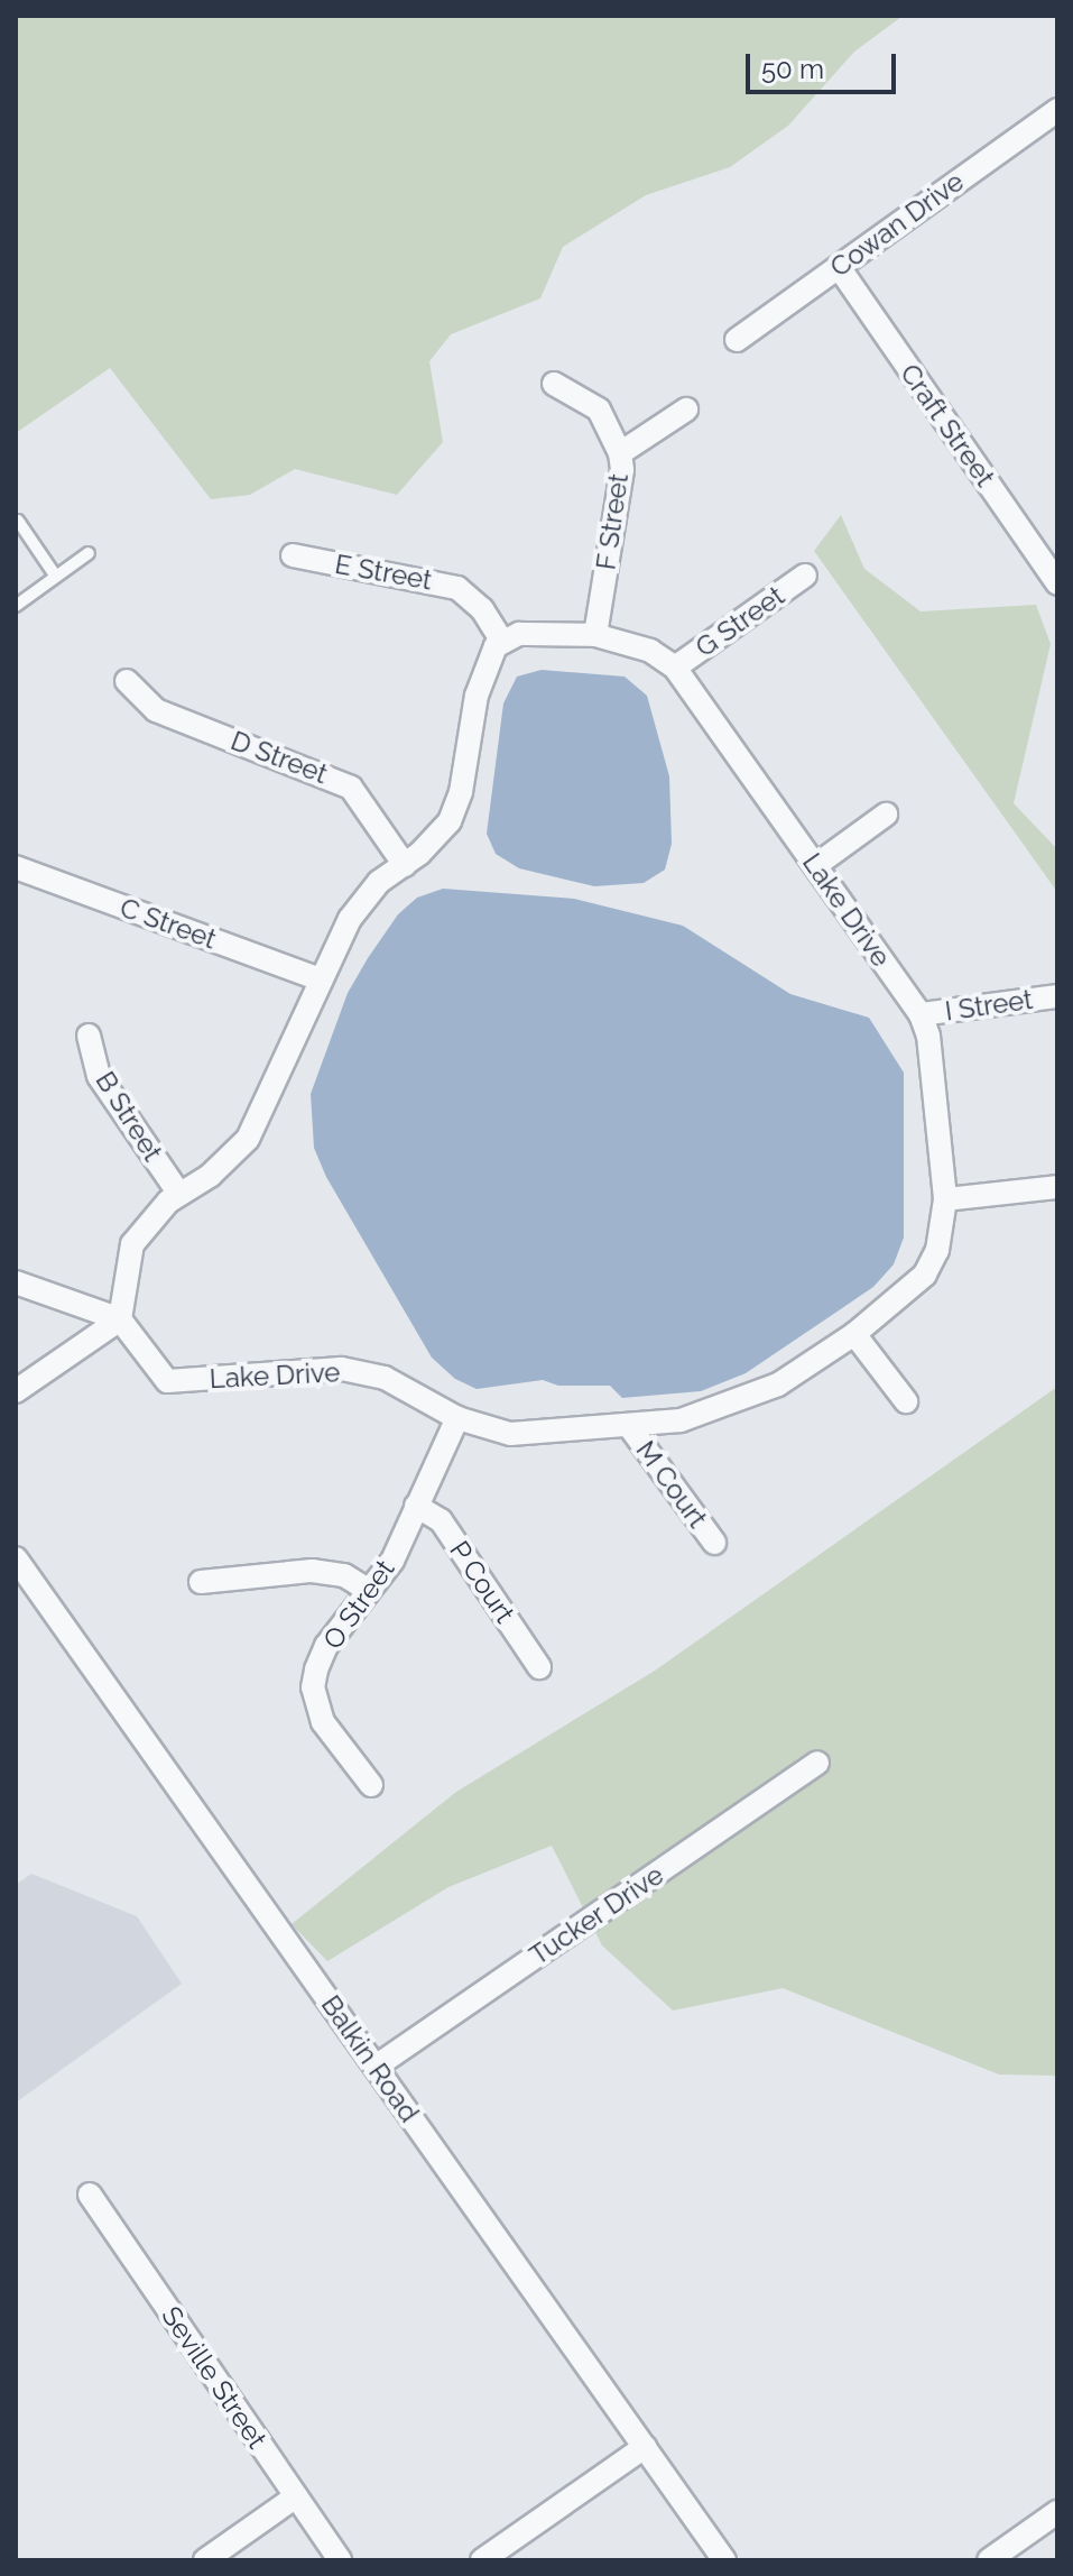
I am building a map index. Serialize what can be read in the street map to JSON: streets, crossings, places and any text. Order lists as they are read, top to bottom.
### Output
{
  "streets": {
    "street": [
      "Cowan Drive",
      "Craft Street",
      "F Street",
      "E Street",
      "G Street",
      "D Street",
      "Lake Drive",
      "C Street",
      "I Street",
      "B Street",
      "M Court",
      "P Court",
      "O Street",
      "Tucker Drive",
      "Balkin Road",
      "Seville Street"
    ]
  },
  "crossings": [
    ["Cowan Drive", "Craft Street"],
    ["F Street", "Lake Drive"],
    ["E Street", "Lake Drive"],
    ["G Street", "Lake Drive"],
    ["Lake Drive", "I Street"],
    ["Lake Drive", "M Court"],
    ["Lake Drive", "O Street"],
    ["P Court", "O Street"],
    ["Tucker Drive", "Balkin Road"]
  ],
  "scale_bar": "50 m"
}
